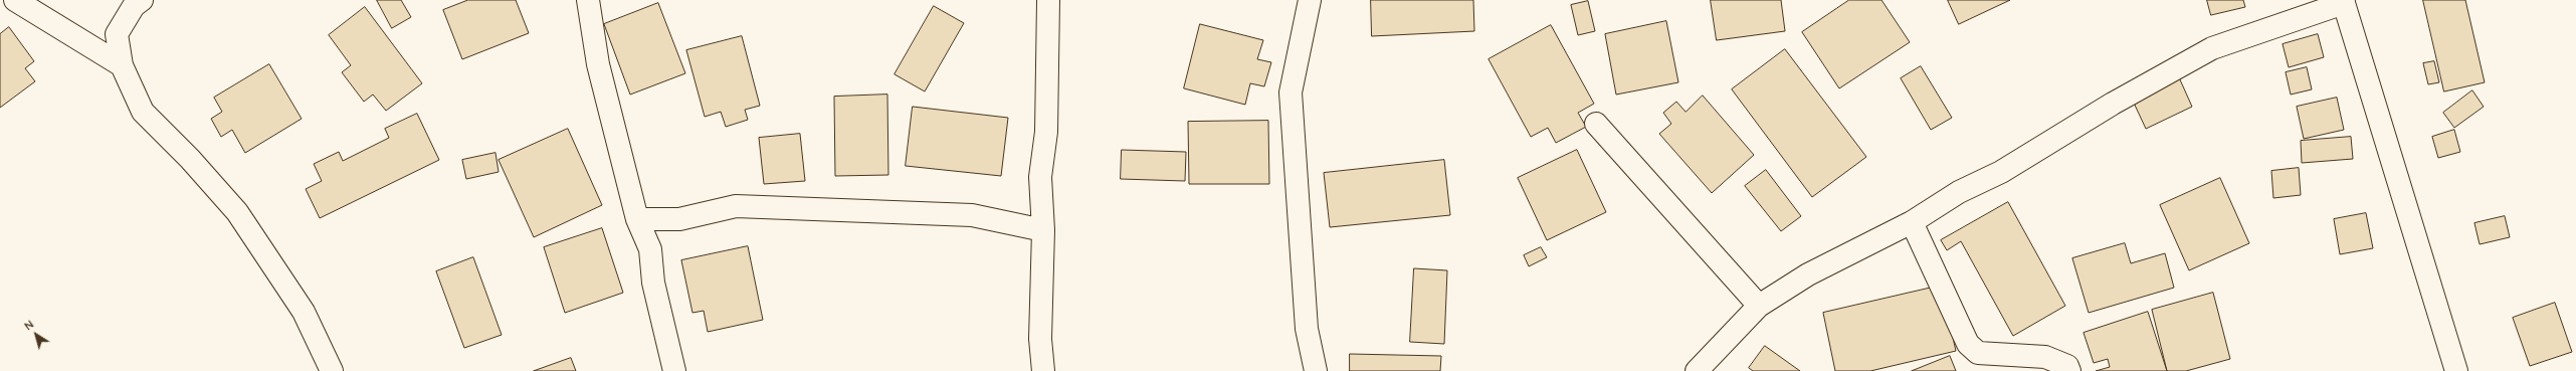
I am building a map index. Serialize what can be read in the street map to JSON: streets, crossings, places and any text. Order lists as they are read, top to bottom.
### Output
{
  "north": "top left"
}
